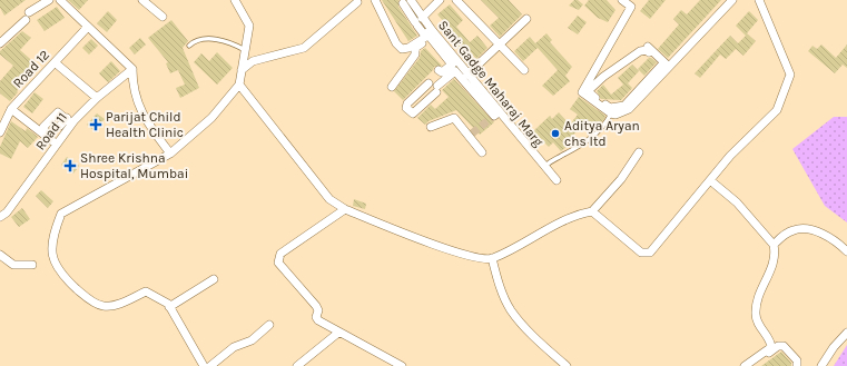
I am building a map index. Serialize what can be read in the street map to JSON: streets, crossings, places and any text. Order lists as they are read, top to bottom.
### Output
{
  "streets": {
    "street": ["Road 12", "Sant Gadge Maharaj Marg", "Road 11"]
  },
  "places": {
    "health": ["Parijat Child Health Clinic", "Shree Krishna Hospital, Mumbai"],
    "other": ["Aditya Aryan chs ltd"]
  }
}
